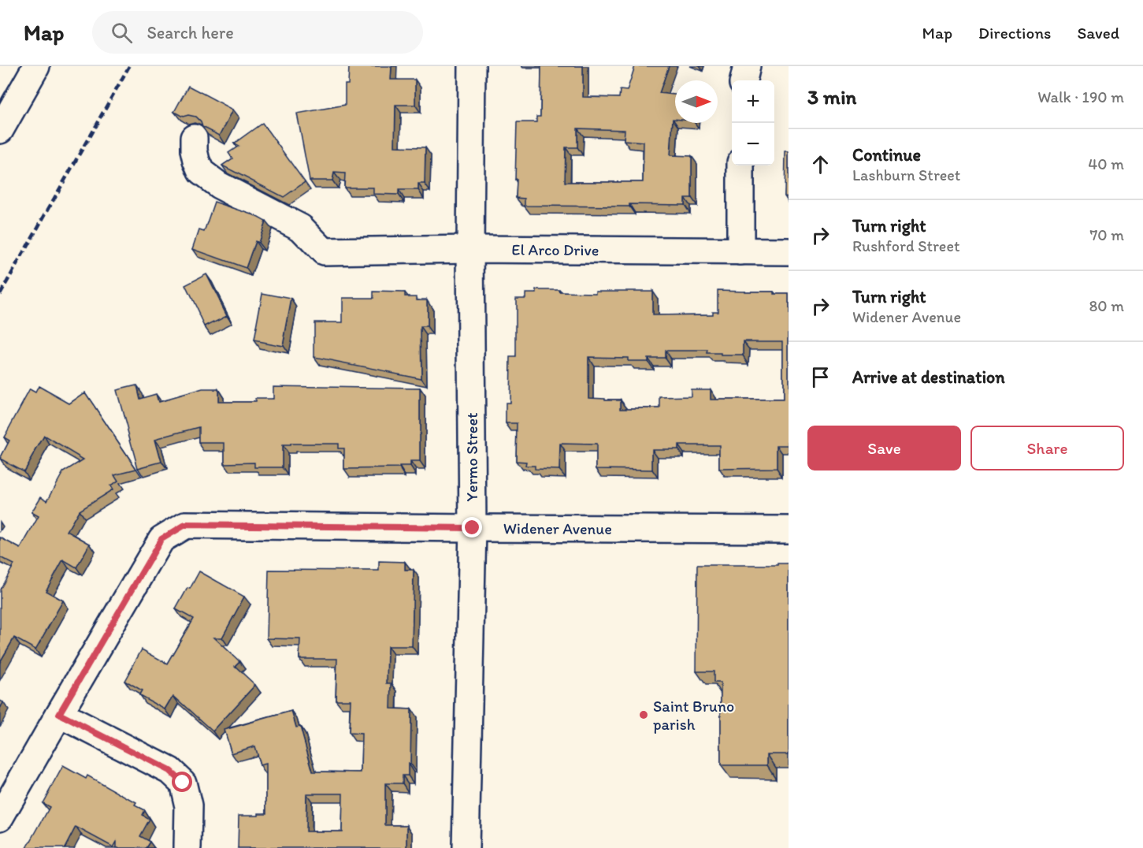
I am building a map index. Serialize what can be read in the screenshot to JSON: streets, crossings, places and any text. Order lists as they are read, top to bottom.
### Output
{
  "streets": {
    "street": ["El Arco Drive", "Yermo Street", "Widener Avenue"]
  },
  "crossings": [
    ["El Arco Drive", "Yermo Street"],
    ["Yermo Street", "Widener Avenue"]
  ],
  "places": ["Saint Bruno parish"],
  "north": "right",
  "page": {
    "header": "Map",
    "search": "Search here",
    "nav": ["Map", "Directions", "Saved"],
    "heading": ["3 min", "Walk · 190 m"],
    "map_buttons": ["+", "−"],
    "list": [
      ["Continue", "Lashburn Street", "40 m"],
      ["Turn right", "Rushford Street", "70 m"],
      ["Turn right", "Widener Avenue", "80 m"],
      "Arrive at destination"
    ],
    "buttons": ["Save", "Share"]
  }
}
